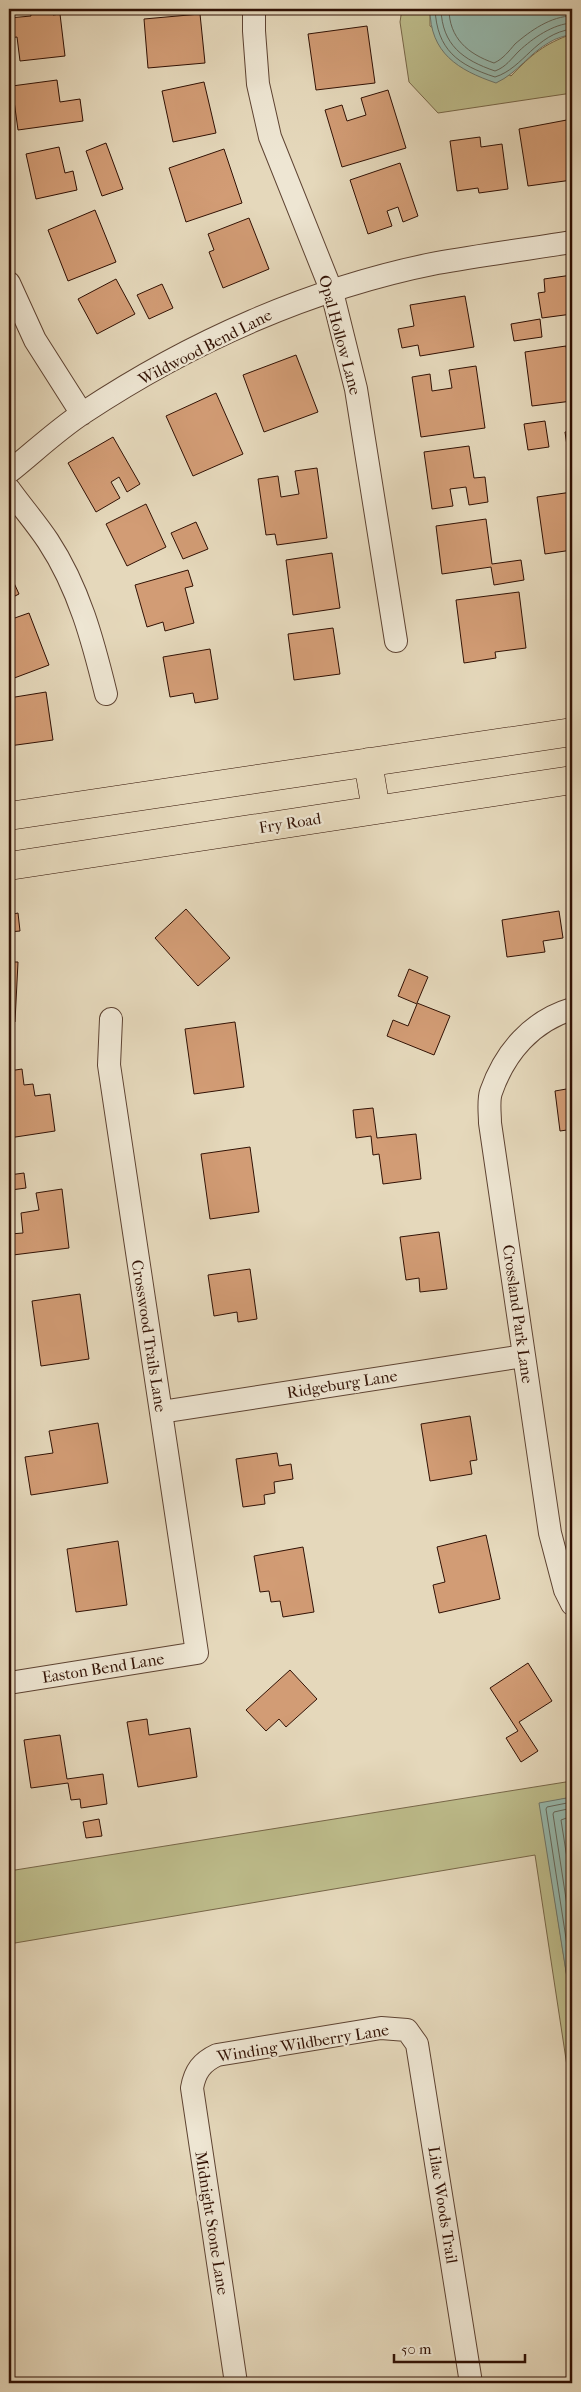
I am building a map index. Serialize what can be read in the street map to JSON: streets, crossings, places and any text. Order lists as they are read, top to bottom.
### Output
{
  "streets": {
    "main road": ["Fry Road"],
    "street": [
      "Opal Hollow Lane",
      "Wildwood Bend Lane",
      "Crossland Park Lane",
      "Crosswood Trails Lane",
      "Ridgeburg Lane",
      "Easton Bend Lane",
      "Winding Wildberry Lane",
      "Lilac Woods Trail",
      "Midnight Stone Lane"
    ]
  },
  "crossings": [
    ["Opal Hollow Lane", "Wildwood Bend Lane"],
    ["Crossland Park Lane", "Ridgeburg Lane"],
    ["Crosswood Trails Lane", "Ridgeburg Lane"],
    ["Crosswood Trails Lane", "Easton Bend Lane"],
    ["Winding Wildberry Lane", "Lilac Woods Trail"],
    ["Winding Wildberry Lane", "Midnight Stone Lane"]
  ],
  "scale_bar": "50 m"
}
